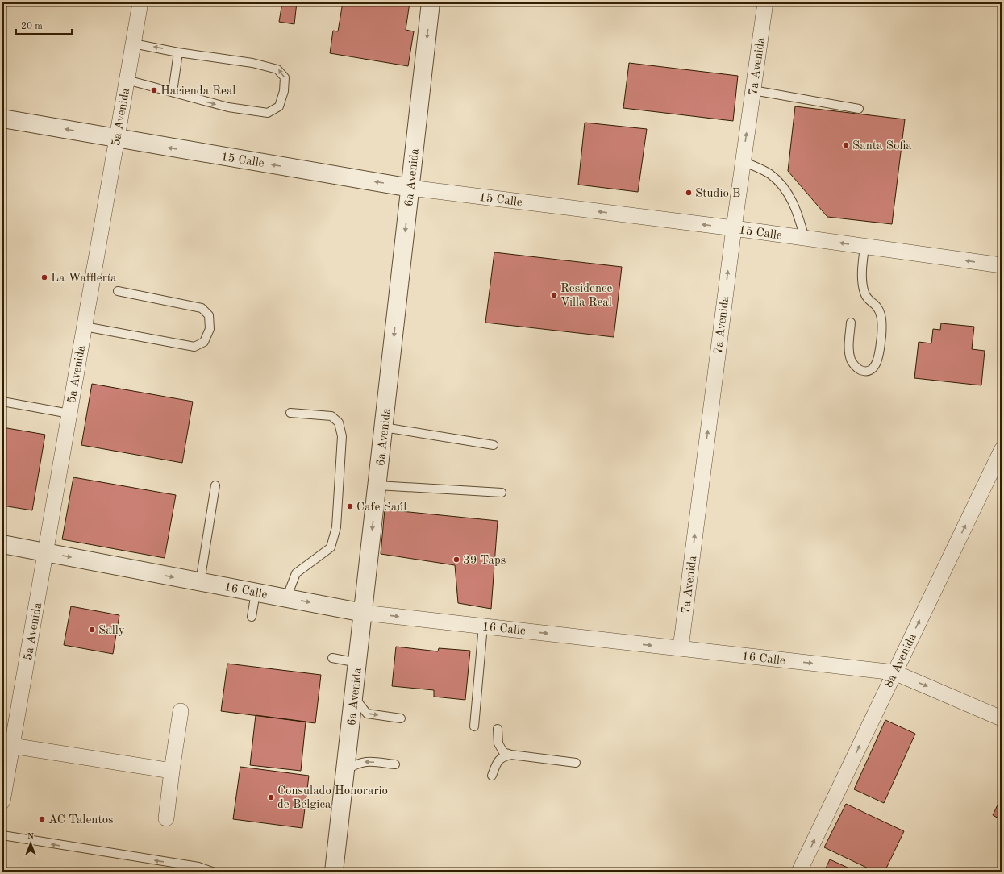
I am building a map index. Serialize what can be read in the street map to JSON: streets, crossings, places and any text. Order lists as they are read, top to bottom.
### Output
{
  "streets": {
    "street": [
      "7a Avenida",
      "5a Avenida",
      "15 Calle",
      "6a Avenida",
      "16 Calle",
      "8a Avenida"
    ]
  },
  "crossings": [
    ["7a Avenida", "15 Calle"],
    ["7a Avenida", "16 Calle"],
    ["5a Avenida", "15 Calle"],
    ["5a Avenida", "16 Calle"],
    ["15 Calle", "6a Avenida"],
    ["6a Avenida", "16 Calle"],
    ["16 Calle", "8a Avenida"]
  ],
  "one_way": [
    "7a Avenida",
    "15 Calle",
    "6a Avenida",
    "16 Calle",
    "8a Avenida"
  ],
  "places": [
    "Hacienda Real",
    "Santa Sofia",
    "Studio B",
    "La Wafflería",
    "Residence Villa Real",
    "Cafe Saúl",
    "39 Taps",
    "Sally",
    "Consulado Honorario de Bélgica",
    "AC Talentos"
  ],
  "scale_bar": "20 m",
  "north": "top"
}
